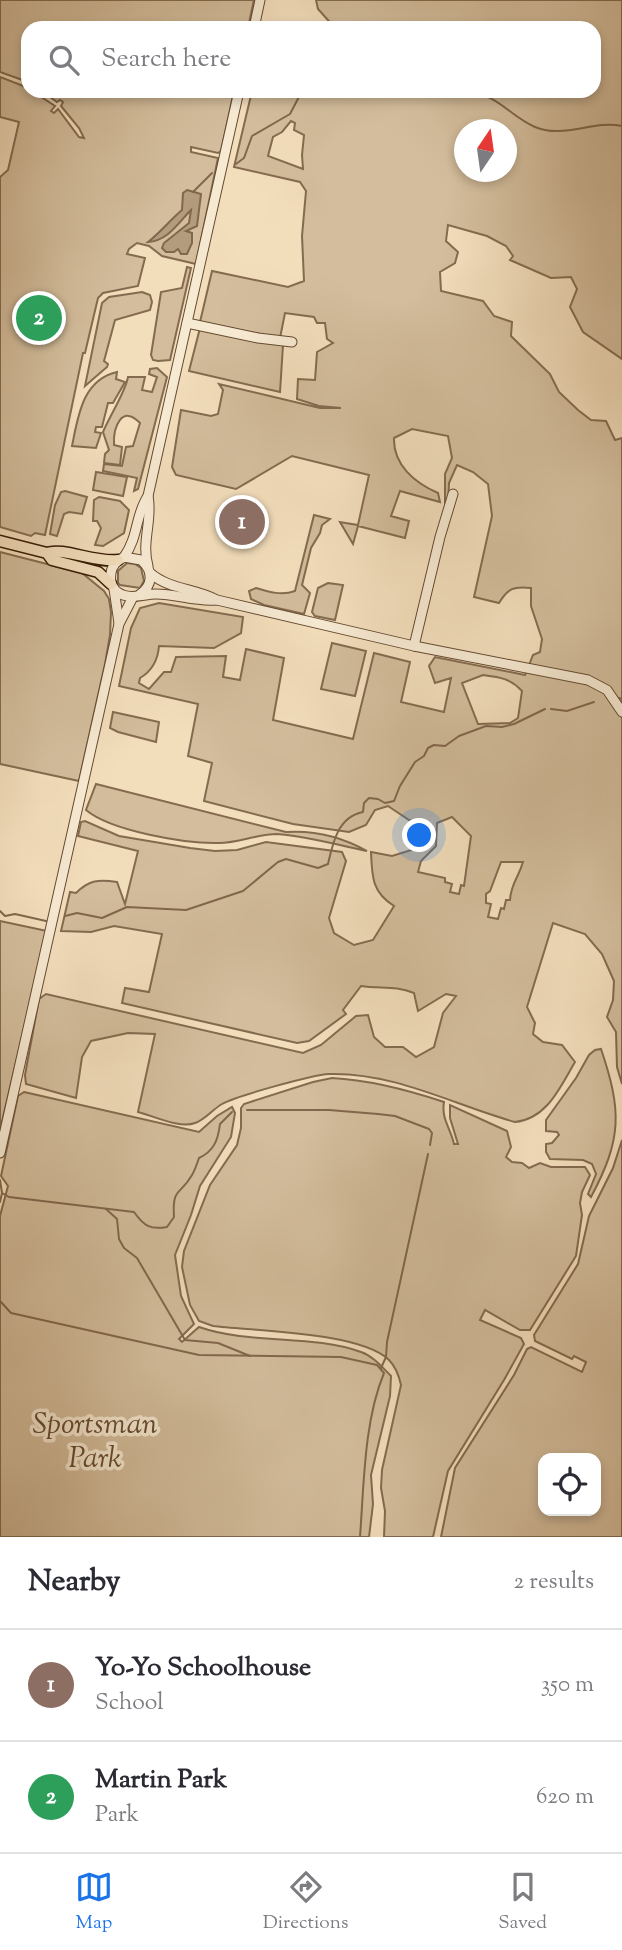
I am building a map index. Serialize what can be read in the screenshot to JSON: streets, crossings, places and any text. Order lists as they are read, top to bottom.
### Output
{
  "parks": ["Sportsman Park"],
  "north": "top",
  "page": {
    "search": "Search here",
    "pins": ["2", "1"],
    "heading": ["Nearby", "2 results"],
    "list": [
      {
        "mark": "1",
        "name": "Yo-Yo Schoolhouse",
        "note": "School",
        "value": "350 m"
      },
      {
        "mark": "2",
        "name": "Martin Park",
        "note": "Park",
        "value": "620 m"
      }
    ],
    "nav": ["Map", "Directions", "Saved"]
  }
}
